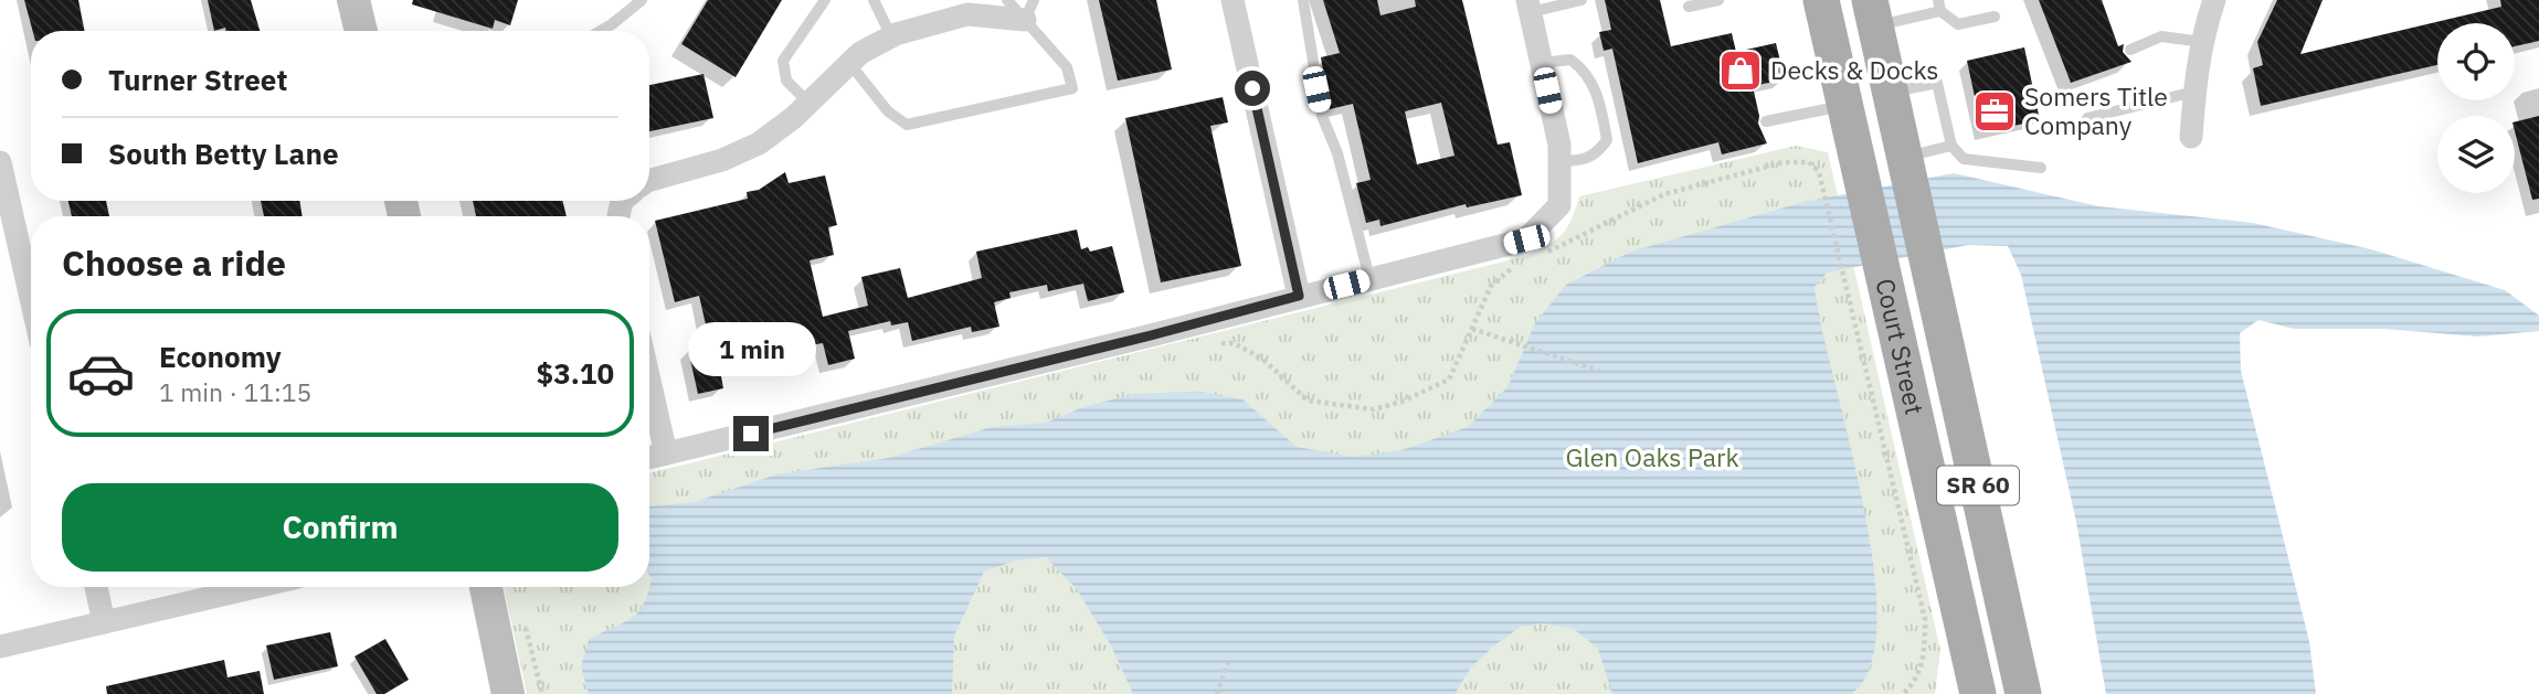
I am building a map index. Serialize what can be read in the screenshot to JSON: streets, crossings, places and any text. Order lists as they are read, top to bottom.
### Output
{
  "streets": {
    "main road": ["Court Street", "SR 60"]
  },
  "parks": ["Glen Oaks Park"],
  "places": {
    "shop": ["Decks & Docks"],
    "office": ["Somers Title Company"]
  },
  "page": {
    "banner": ["Turner Street", "South Betty Lane"],
    "heading": "Choose a ride",
    "list": [
      {
        "name": "Economy",
        "note": "1 min · 11:15",
        "value": "$3.10"
      }
    ],
    "bubble": "1 min",
    "buttons": "Confirm"
  }
}
